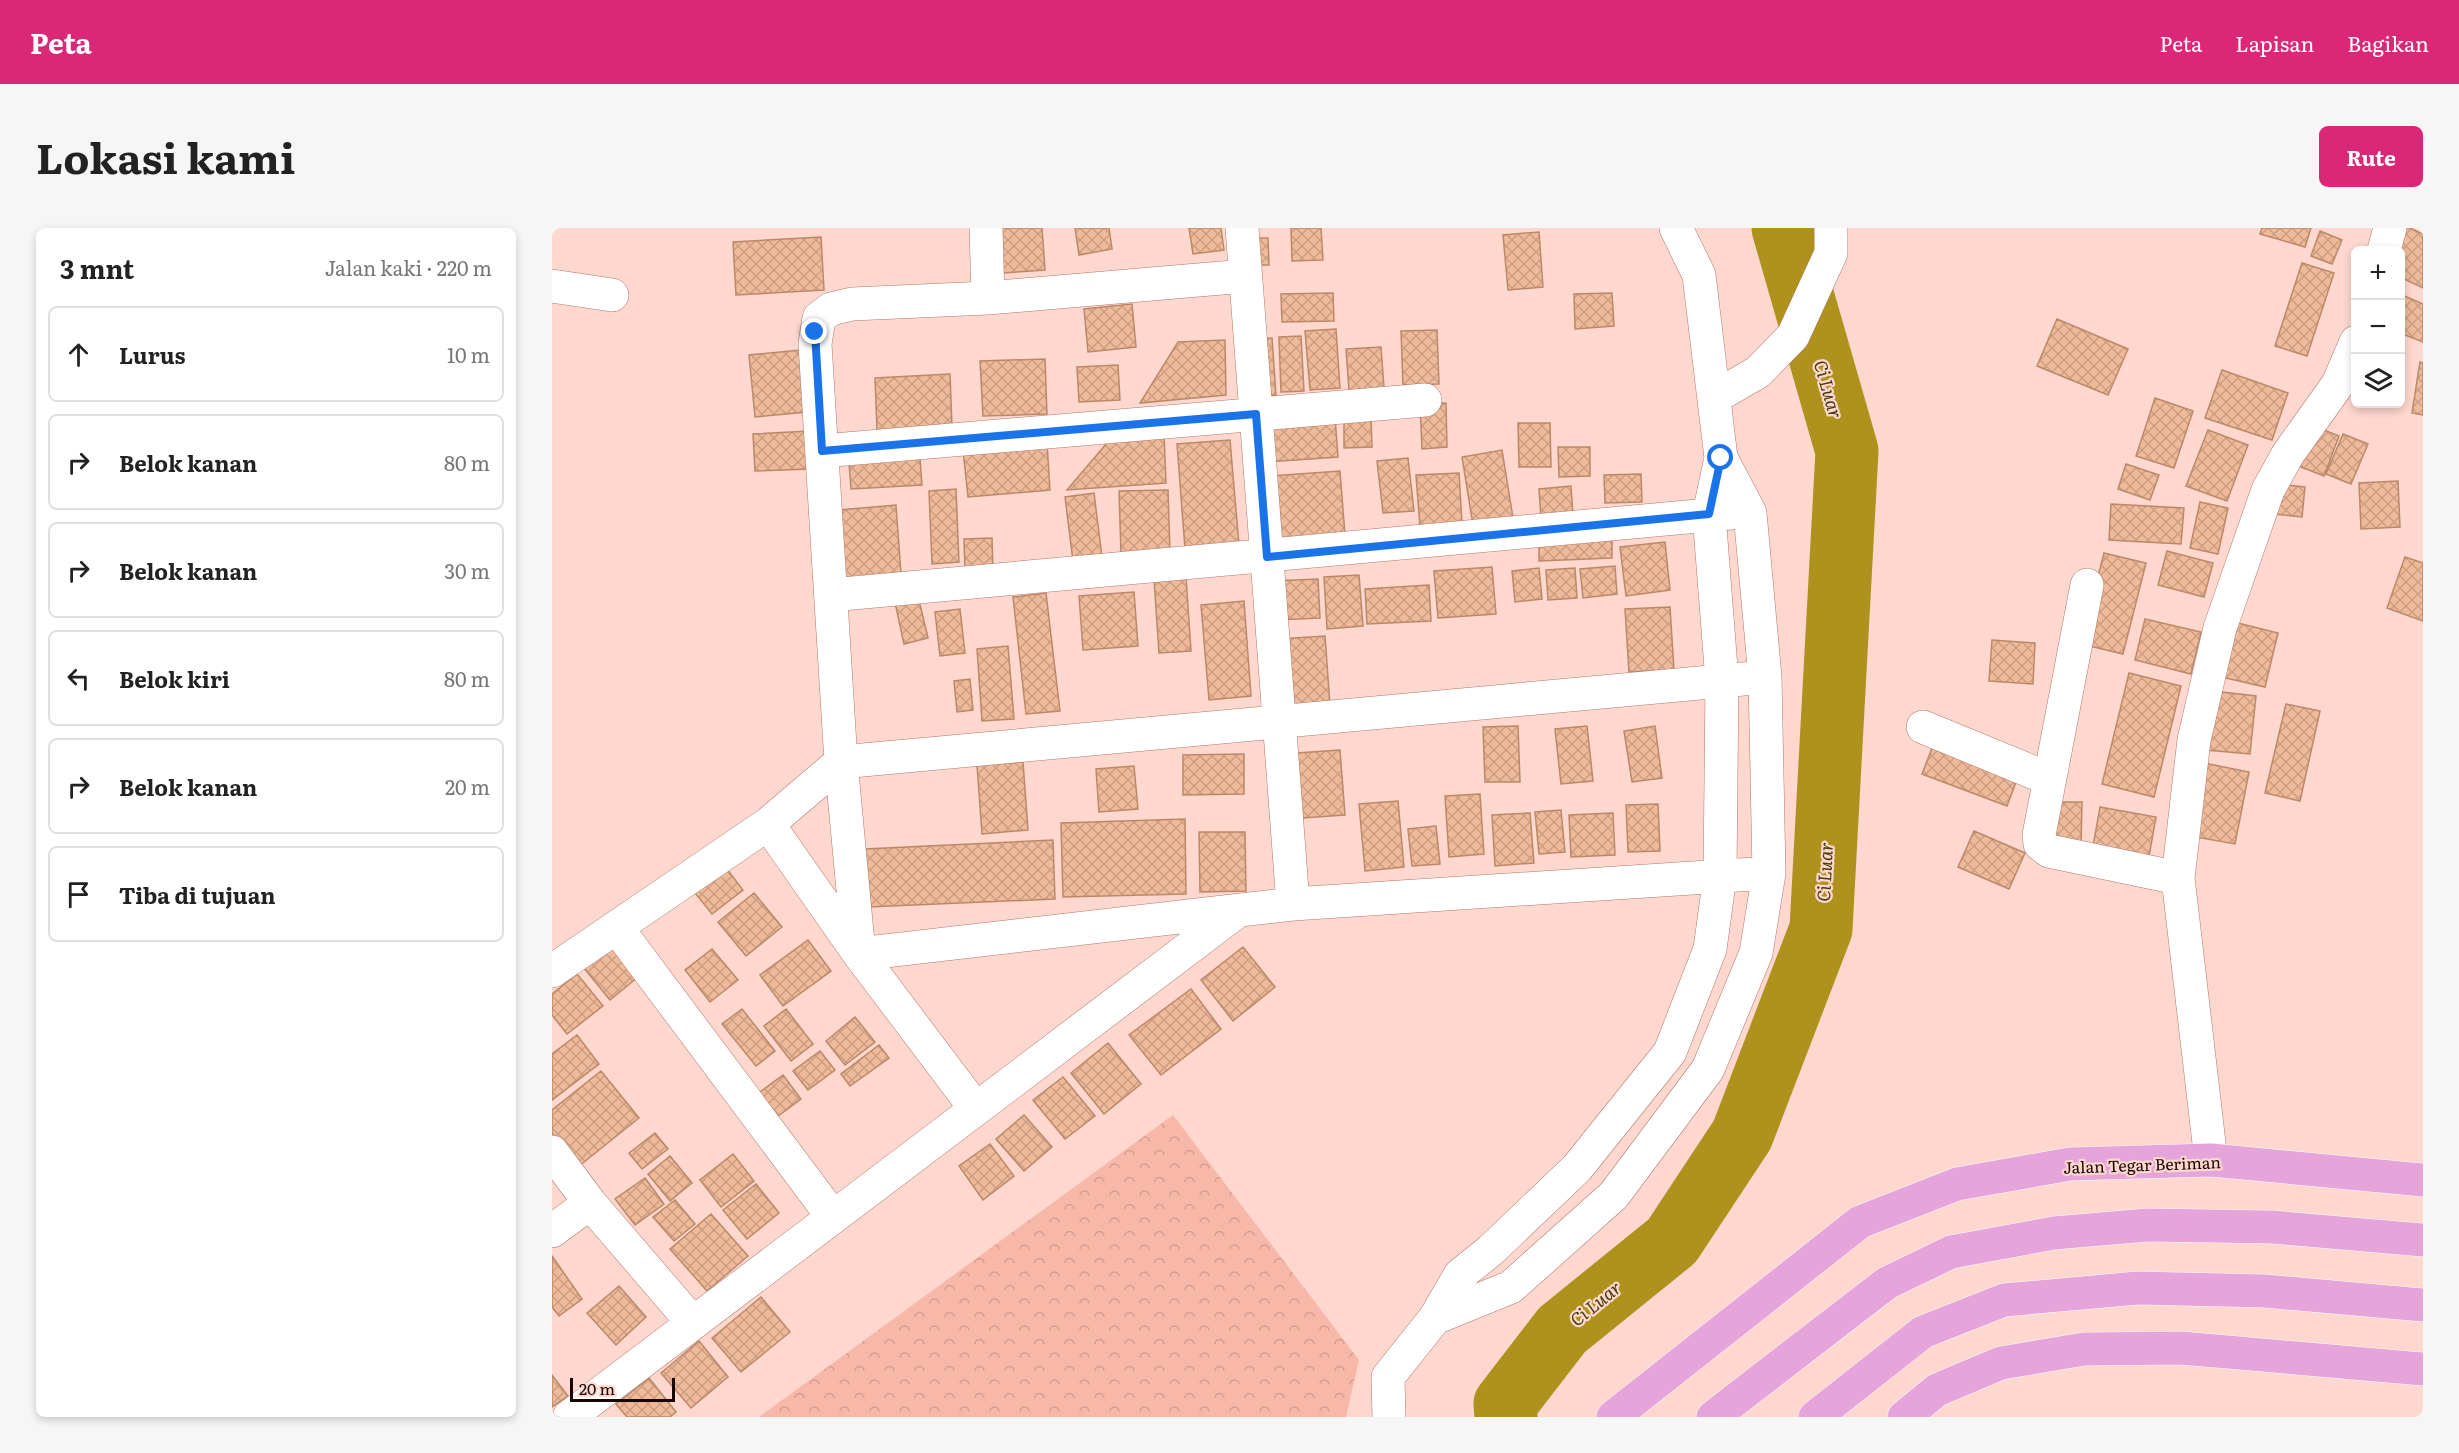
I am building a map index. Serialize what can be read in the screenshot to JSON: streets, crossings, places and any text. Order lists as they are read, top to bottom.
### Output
{
  "streets": {
    "main road": ["Jalan Tegar Beriman"]
  },
  "water": ["Ci Luar"],
  "scale_bar": "20 m",
  "page": {
    "header": "Peta",
    "nav": ["Peta", "Lapisan", "Bagikan"],
    "title": "Lokasi kami",
    "buttons": "Rute",
    "heading": ["3 mnt", "Jalan kaki · 220 m"],
    "map_buttons": ["+", "−"],
    "list": [
      ["Lurus", "10 m"],
      ["Belok kanan", "80 m"],
      ["Belok kanan", "30 m"],
      ["Belok kiri", "80 m"],
      ["Belok kanan", "20 m"],
      "Tiba di tujuan"
    ],
    "scale": "20 m"
  }
}
